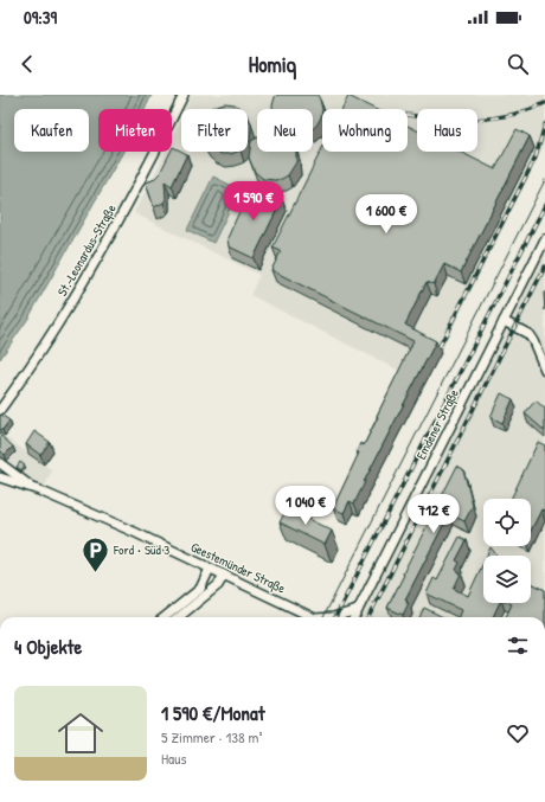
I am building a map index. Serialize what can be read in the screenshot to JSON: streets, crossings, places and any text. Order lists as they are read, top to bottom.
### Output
{
  "streets": {
    "street": ["St.-Leonardus-Straße", "Emdener Straße", "Geestemünder Straße"]
  },
  "places": {
    "parking": ["Ford • Süd 3"]
  },
  "page": {
    "status": "09:39",
    "header": "Homiq",
    "chip": [
      "Kaufen",
      "Mieten",
      "Filter",
      "Neu",
      "Wohnung",
      "Haus"
    ],
    "price": [
      "1 590 €",
      "1 600 €",
      "1 040 €",
      "712 €"
    ],
    "heading": "4 Objekte",
    "list": [
      {
        "name": "1 590 €/Monat",
        "note": "5 Zimmer · 138 m² · Haus"
      }
    ]
  }
}
